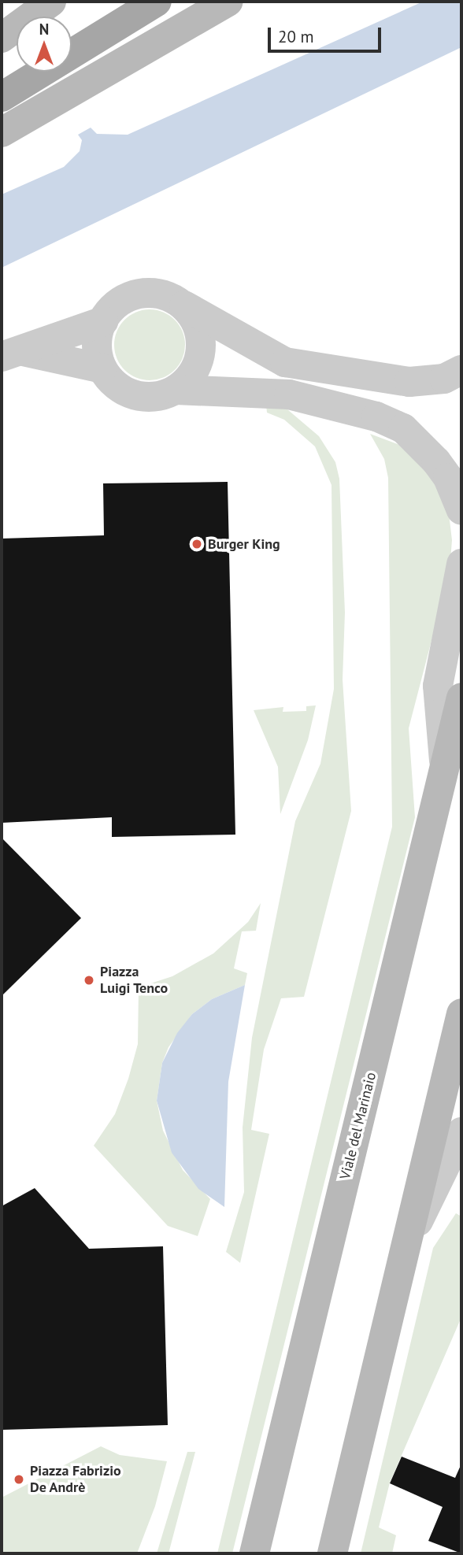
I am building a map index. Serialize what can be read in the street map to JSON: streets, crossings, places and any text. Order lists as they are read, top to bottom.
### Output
{
  "streets": {
    "street": ["Viale del Marinaio"]
  },
  "places": ["Burger King", "Piazza Luigi Tenco", "Piazza Fabrizio De Andrè"],
  "scale_bar": "20 m",
  "north": "top"
}
